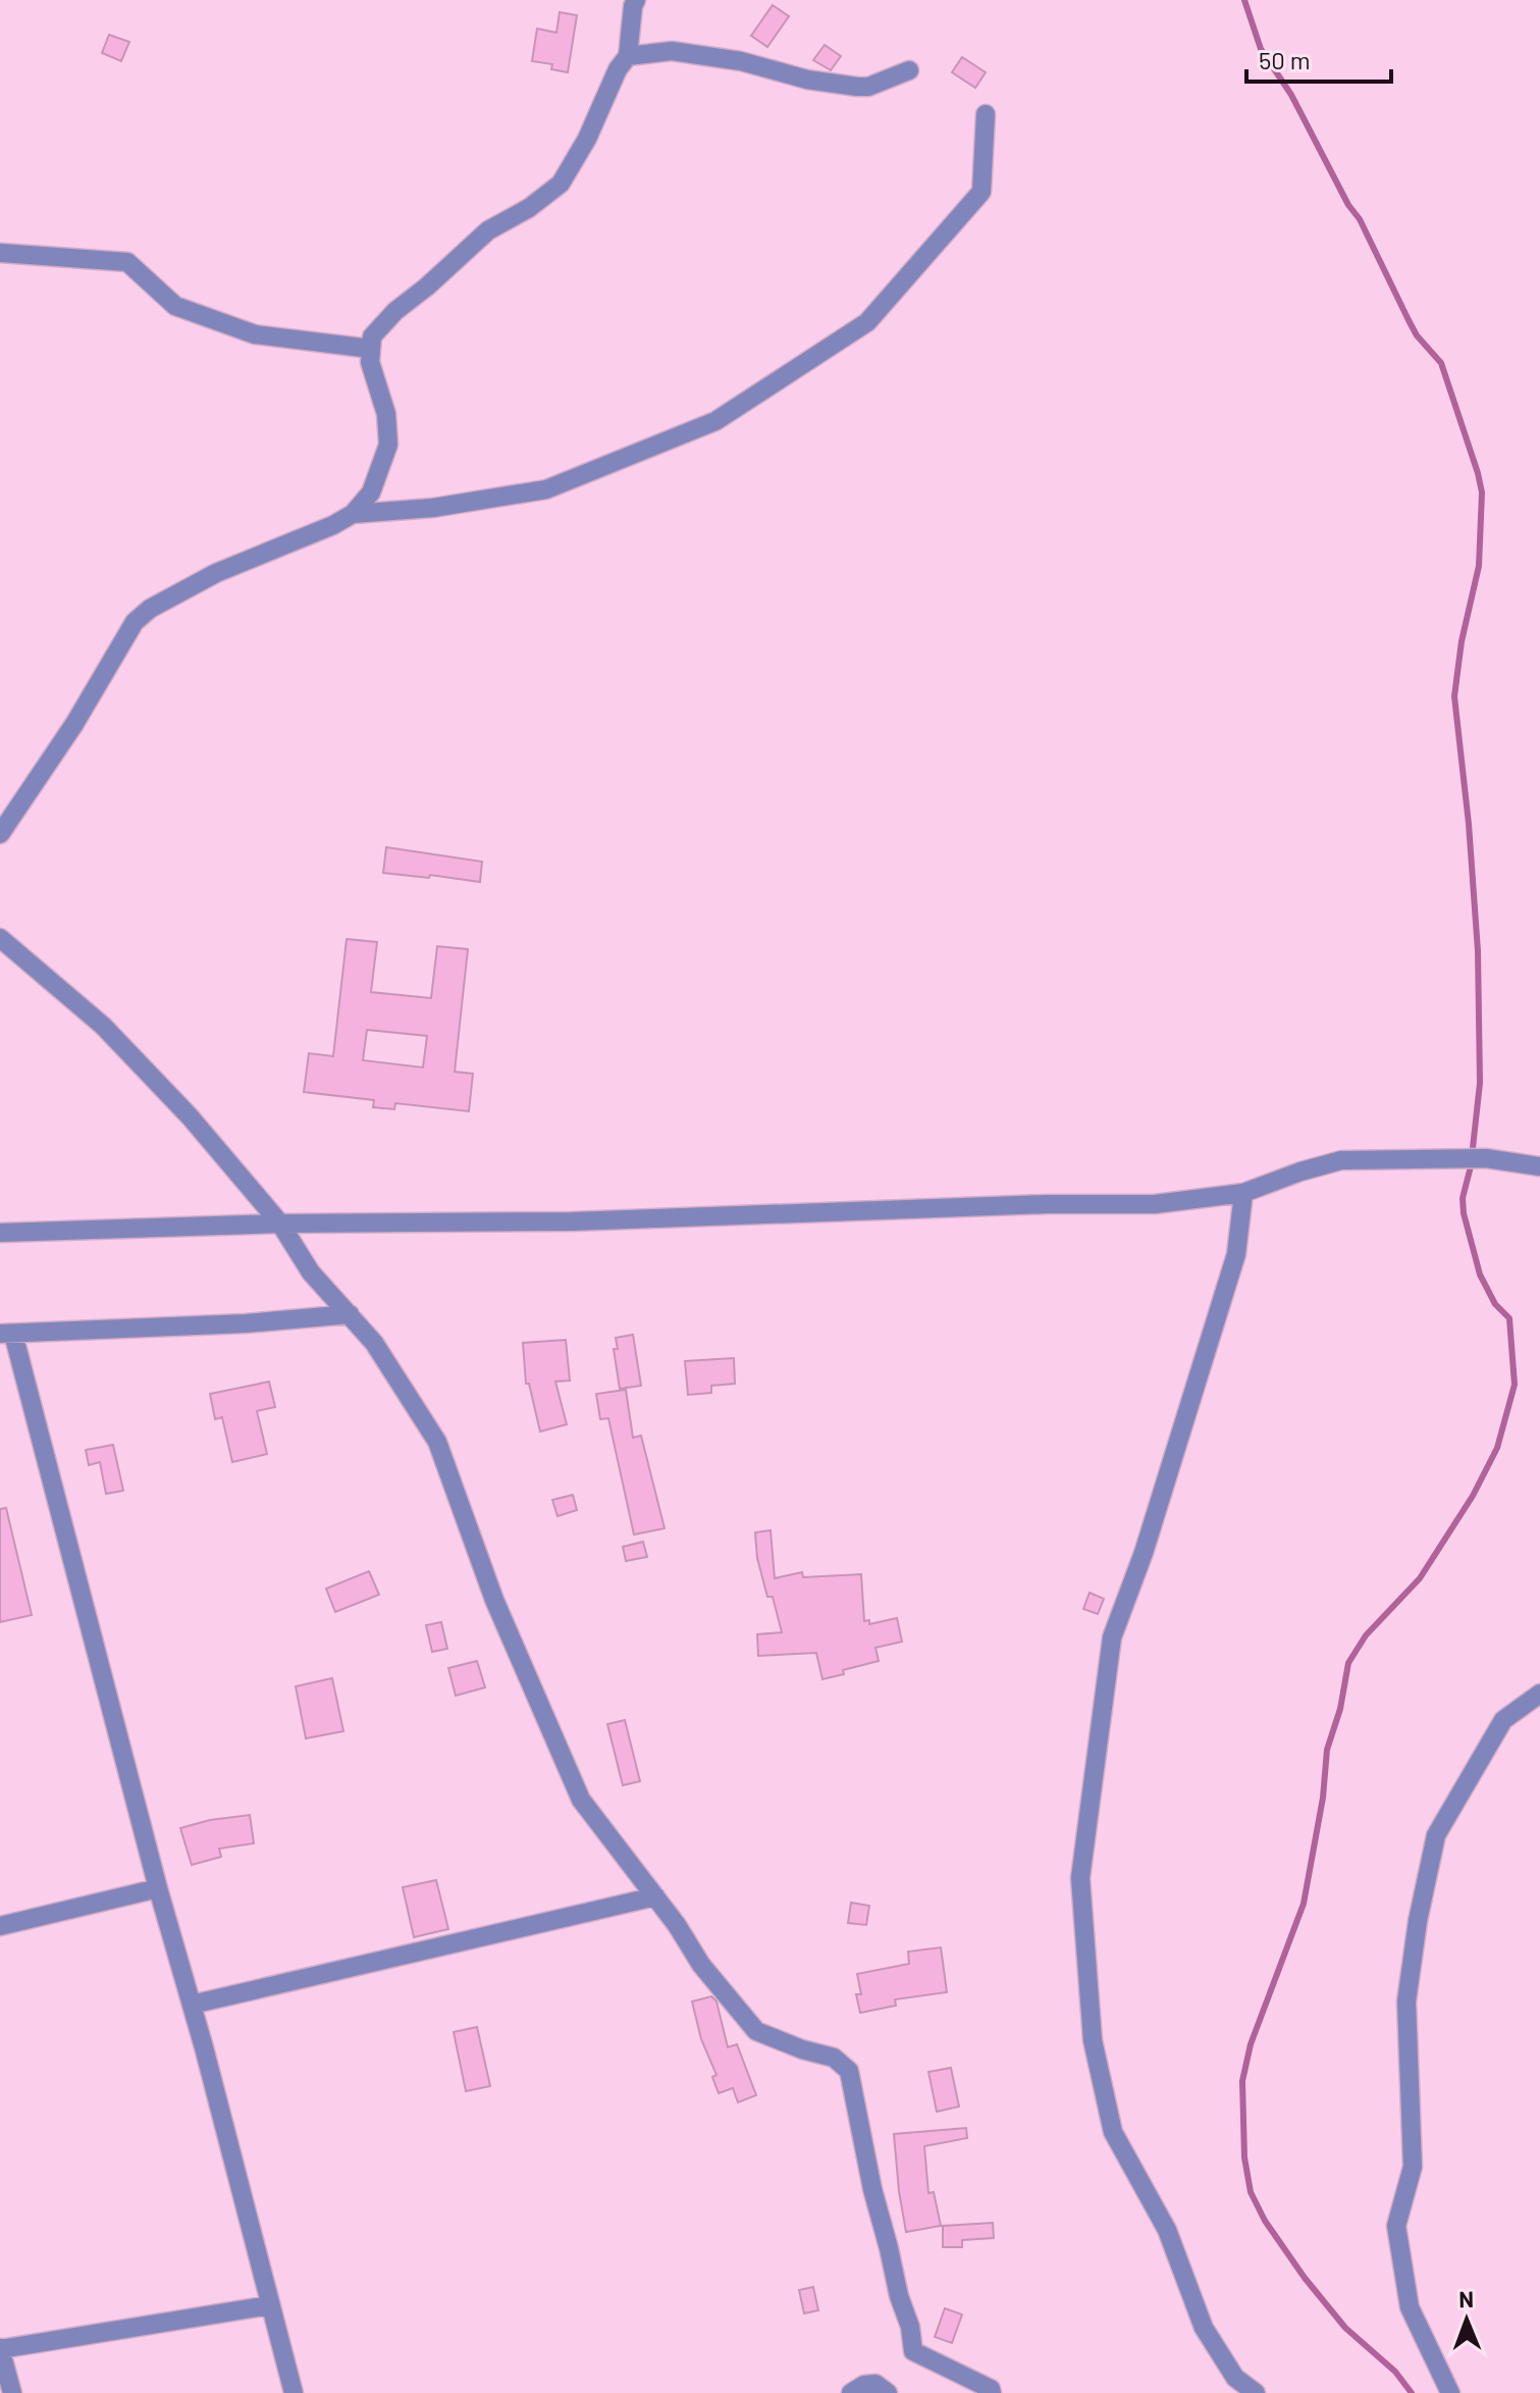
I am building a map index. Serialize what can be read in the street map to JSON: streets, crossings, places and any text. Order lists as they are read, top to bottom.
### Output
{
  "scale_bar": "50 m",
  "north": "top"
}
